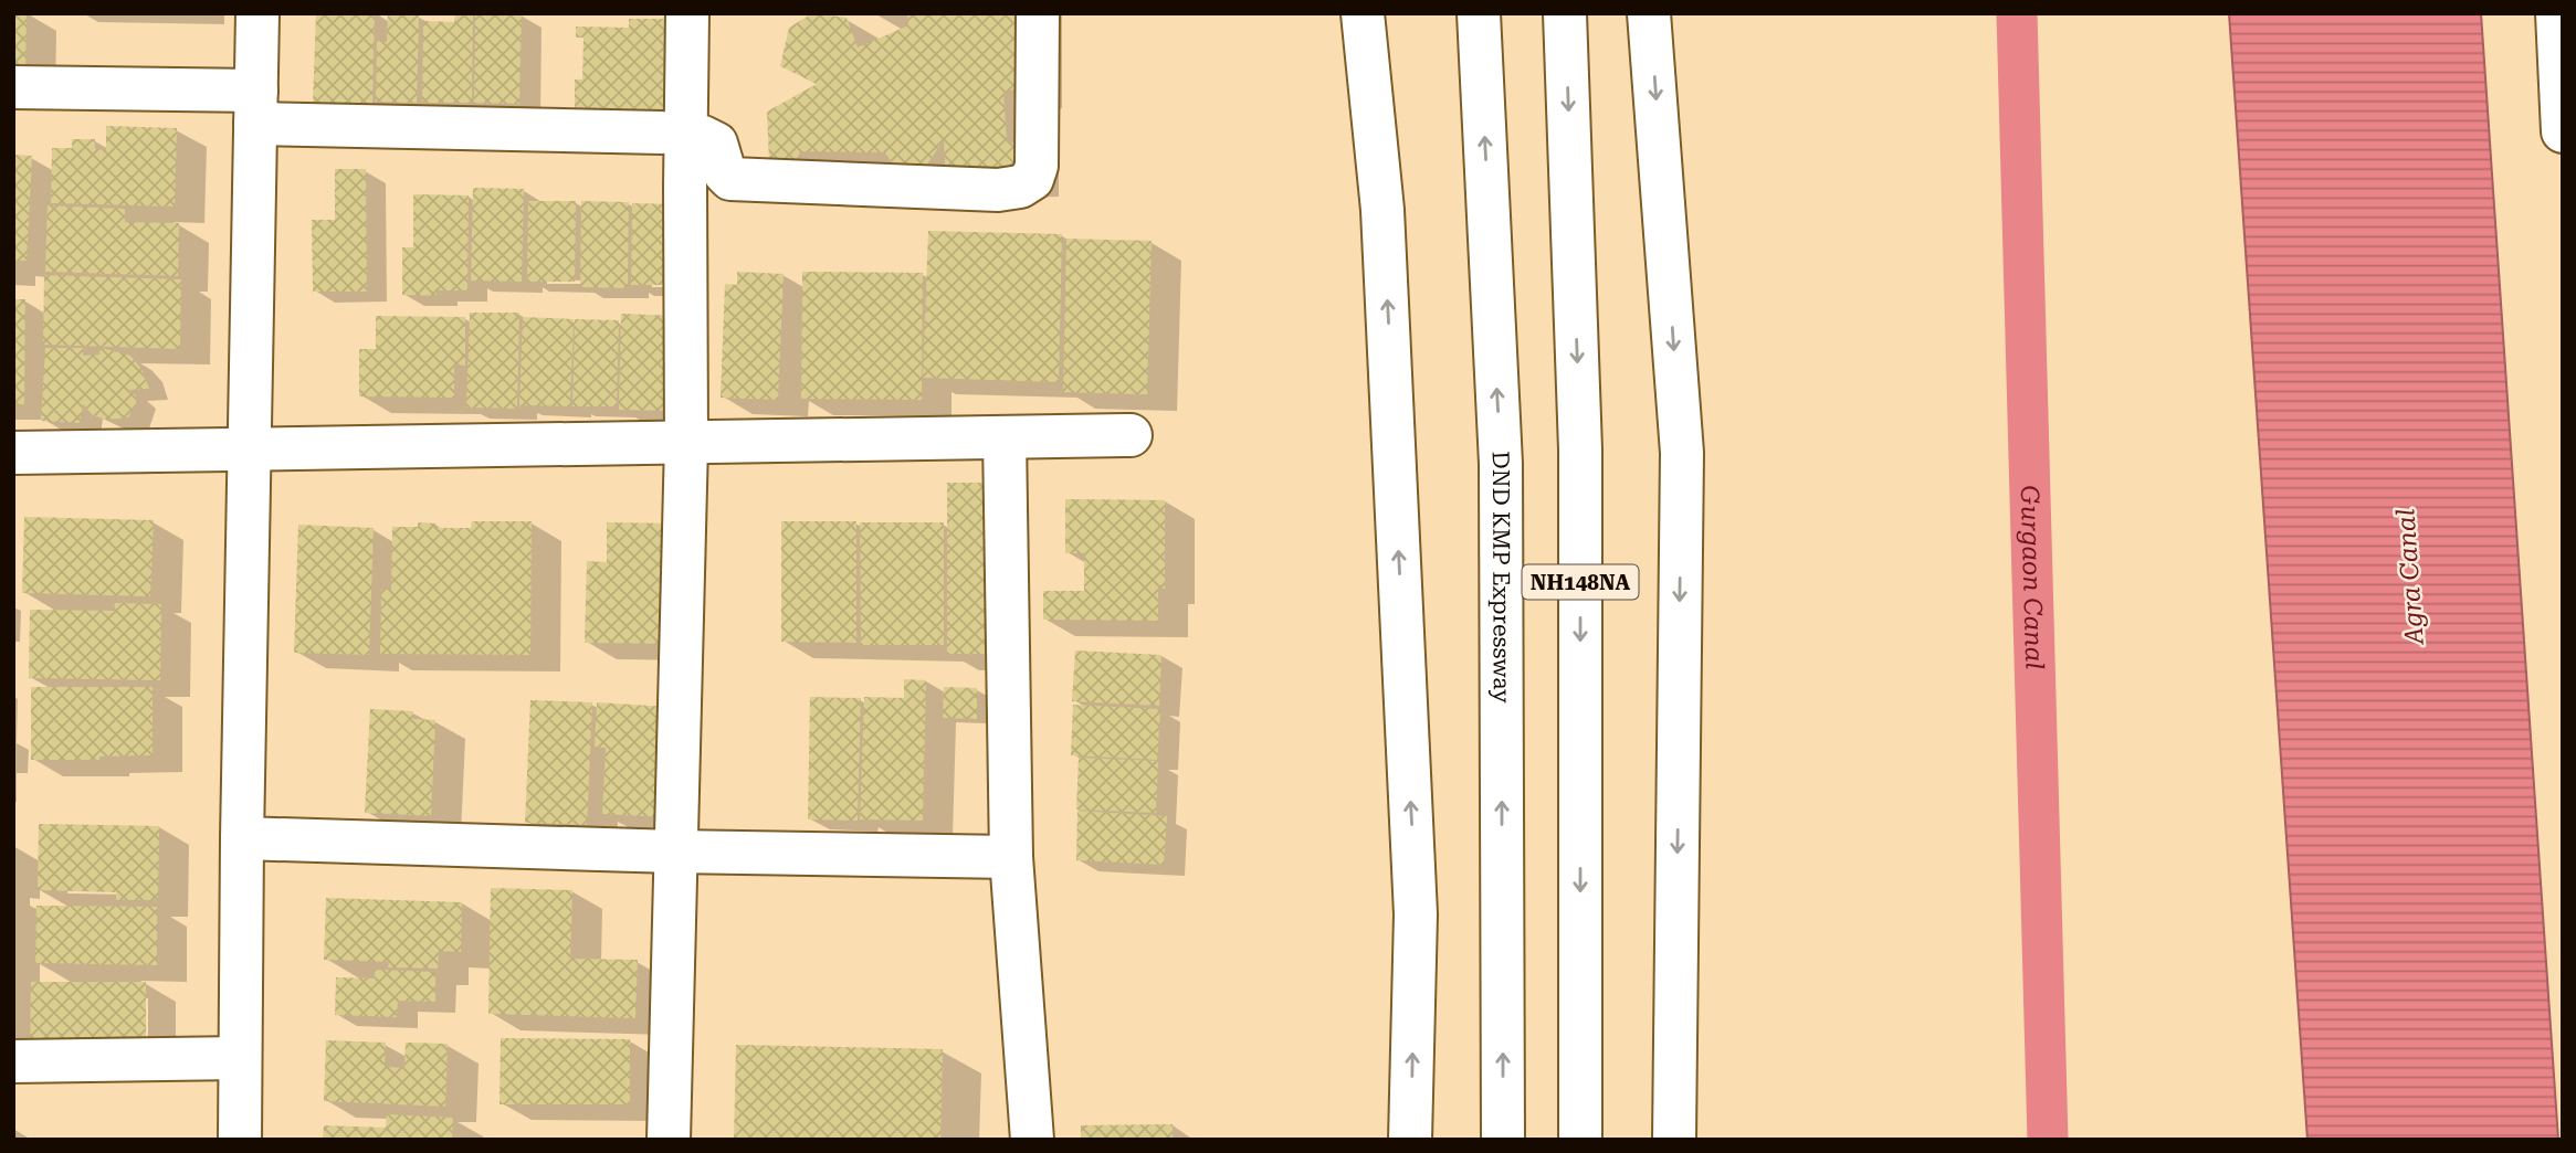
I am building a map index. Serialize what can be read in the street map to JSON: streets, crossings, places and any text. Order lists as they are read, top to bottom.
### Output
{
  "streets": {
    "main road": ["DND KMP Expressway", "NH148NA"]
  },
  "water": ["Gurgaon Canal", "Agra Canal"]
}
